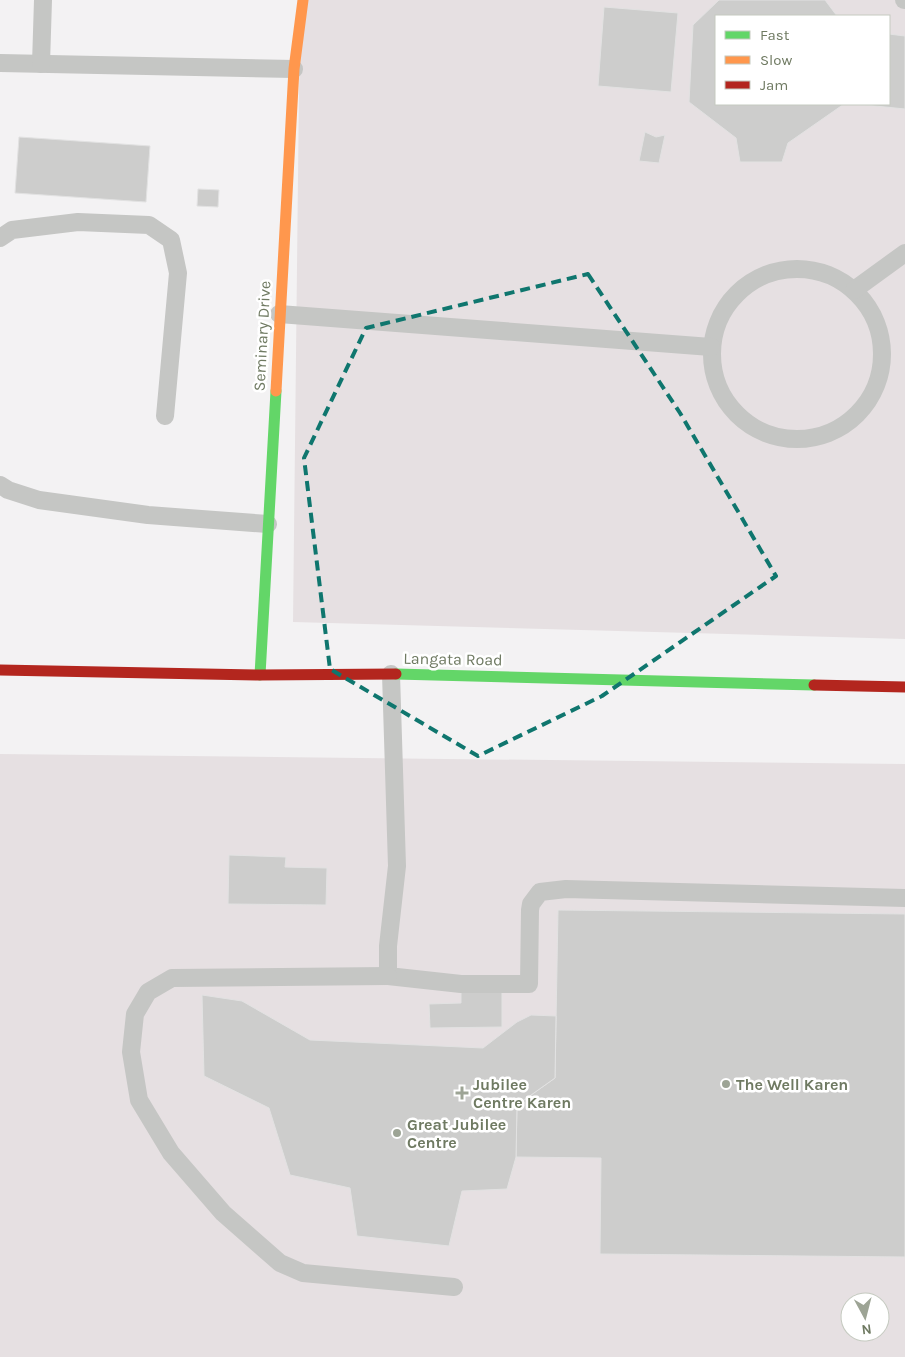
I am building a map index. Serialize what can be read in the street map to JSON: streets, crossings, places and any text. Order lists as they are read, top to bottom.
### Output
{
  "streets": {
    "main road": ["Seminary Drive", "Langata Road"]
  },
  "crossings": [
    ["Seminary Drive", "Langata Road"]
  ],
  "places": {
    "other": ["The Well Karen", "Great Jubilee Centre"],
    "health": ["Jubilee Centre Karen"]
  },
  "legend": ["Fast", "Slow", "Jam"],
  "north": "bottom"
}
